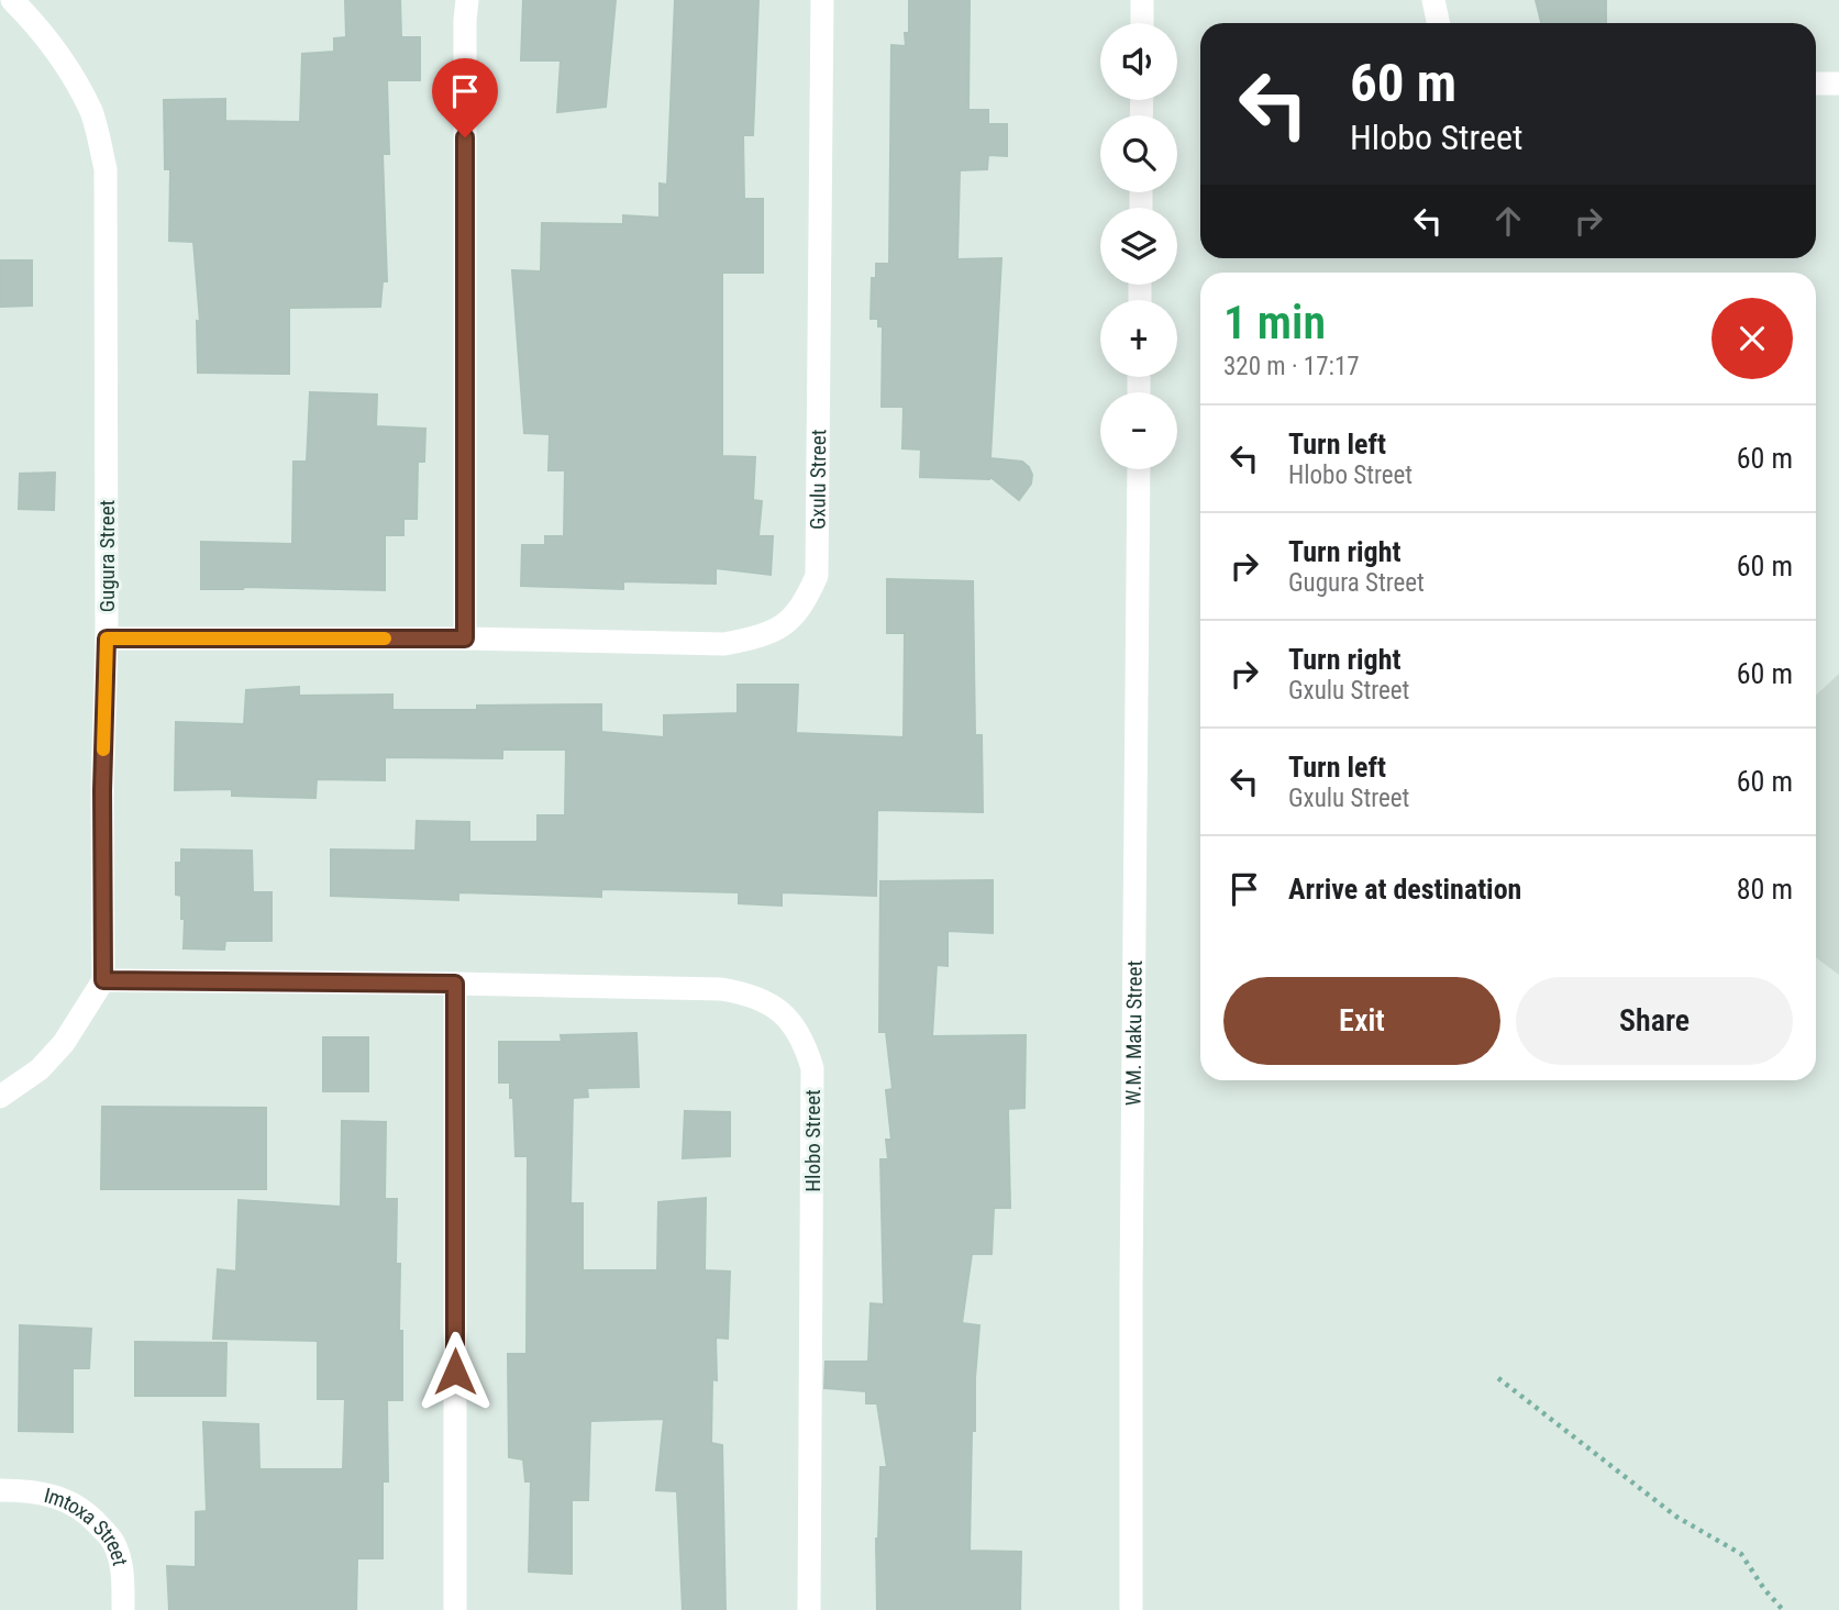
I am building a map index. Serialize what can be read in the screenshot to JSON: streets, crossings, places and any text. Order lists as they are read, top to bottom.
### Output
{
  "streets": {
    "street": [
      "Gxulu Street",
      "Gugura Street",
      "W.M. Maku Street",
      "Hlobo Street",
      "Imtoxa Street"
    ]
  },
  "crossings": [
    ["Gxulu Street", "Gugura Street"],
    ["Gugura Street", "Hlobo Street"]
  ],
  "page": {
    "map_buttons": ["+", "−"],
    "turn": ["60 m", "Hlobo Street"],
    "heading": ["1 min", "320 m · 17:17"],
    "list": [
      {
        "name": "Turn left",
        "note": "Hlobo Street",
        "value": "60 m"
      },
      {
        "name": "Turn right",
        "note": "Gugura Street",
        "value": "60 m"
      },
      {
        "name": "Turn right",
        "note": "Gxulu Street",
        "value": "60 m"
      },
      {
        "name": "Turn left",
        "note": "Gxulu Street",
        "value": "60 m"
      },
      {
        "name": "Arrive at destination",
        "value": "80 m"
      }
    ],
    "buttons": ["Exit", "Share"]
  }
}
